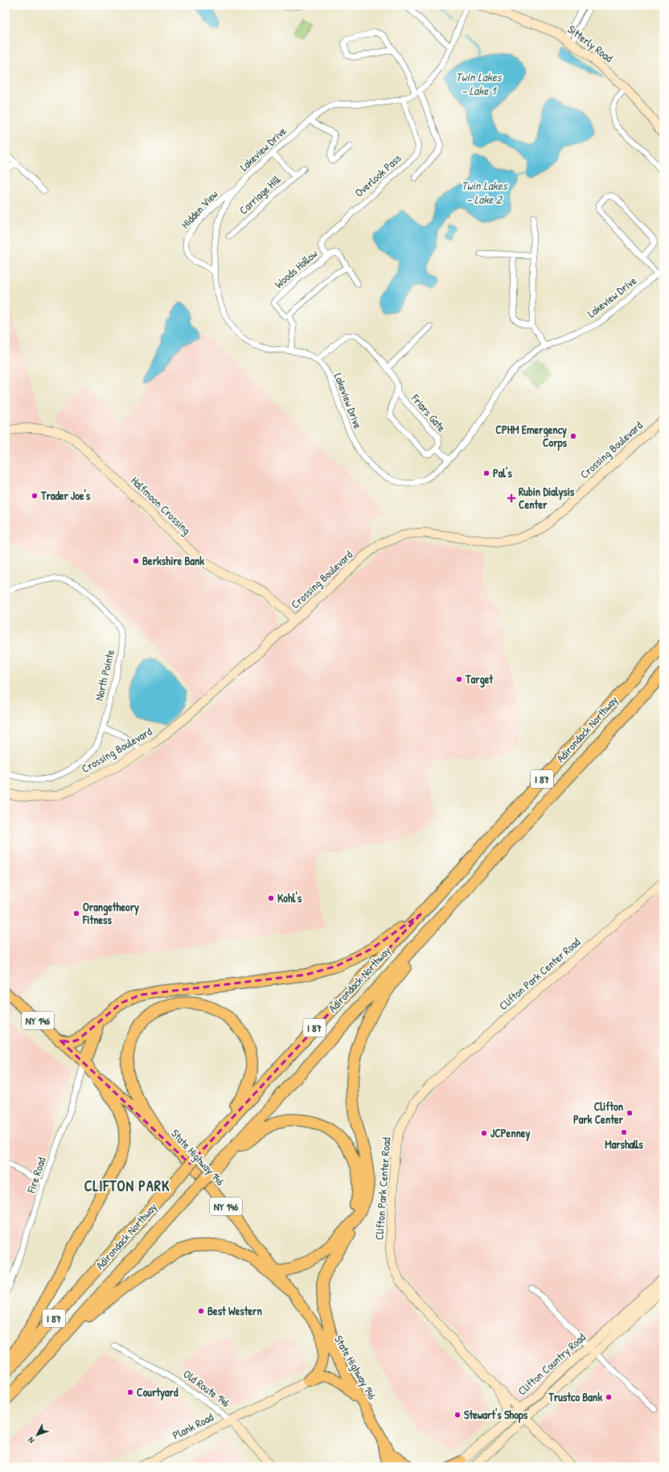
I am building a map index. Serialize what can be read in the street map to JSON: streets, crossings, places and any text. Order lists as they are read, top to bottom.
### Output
{
  "streets": {
    "highway": ["Adirondack Northway", "I 87"],
    "main road": ["NY 146", "State Highway 146"],
    "street": [
      "Sitterly Road",
      "Lakeview Drive",
      "Overlook Pass",
      "Carriage Hill",
      "Hidden View",
      "Woods Hollow",
      "Friars Gate",
      "Crossing Boulevard",
      "Halfmoon Crossing",
      "North Pointe",
      "Clifton Park Center Road",
      "Fire Road",
      "Clifton Country Road",
      "Old Route 146",
      "Plank Road"
    ]
  },
  "crossings": [
    ["Lakeview Drive", "Overlook Pass"],
    ["Lakeview Drive", "Carriage Hill"],
    ["Lakeview Drive", "Hidden View"],
    ["Lakeview Drive", "Friars Gate"],
    ["Overlook Pass", "Woods Hollow"],
    ["Crossing Boulevard", "Halfmoon Crossing"],
    ["Clifton Park Center Road", "Clifton Country Road"],
    ["State Highway 146", "Fire Road"],
    ["Old Route 146", "Plank Road"]
  ],
  "districts": ["CLIFTON PARK"],
  "water": ["Twin Lakes - Lake 1", "Twin Lakes - Lake 2"],
  "places": {
    "other": [
      "CPHM Emergency Corps",
      "Pal's",
      "Trader Joe's",
      "Berkshire Bank",
      "Target",
      "Kohl's",
      "Orangetheory Fitness",
      "Clifton Park Center",
      "Marshalls",
      "JCPenney",
      "Best Western",
      "Courtyard",
      "Trustco Bank",
      "Stewart's Shops"
    ],
    "health": ["Rubin Dialysis Center"]
  },
  "north": "bottom left"
}
